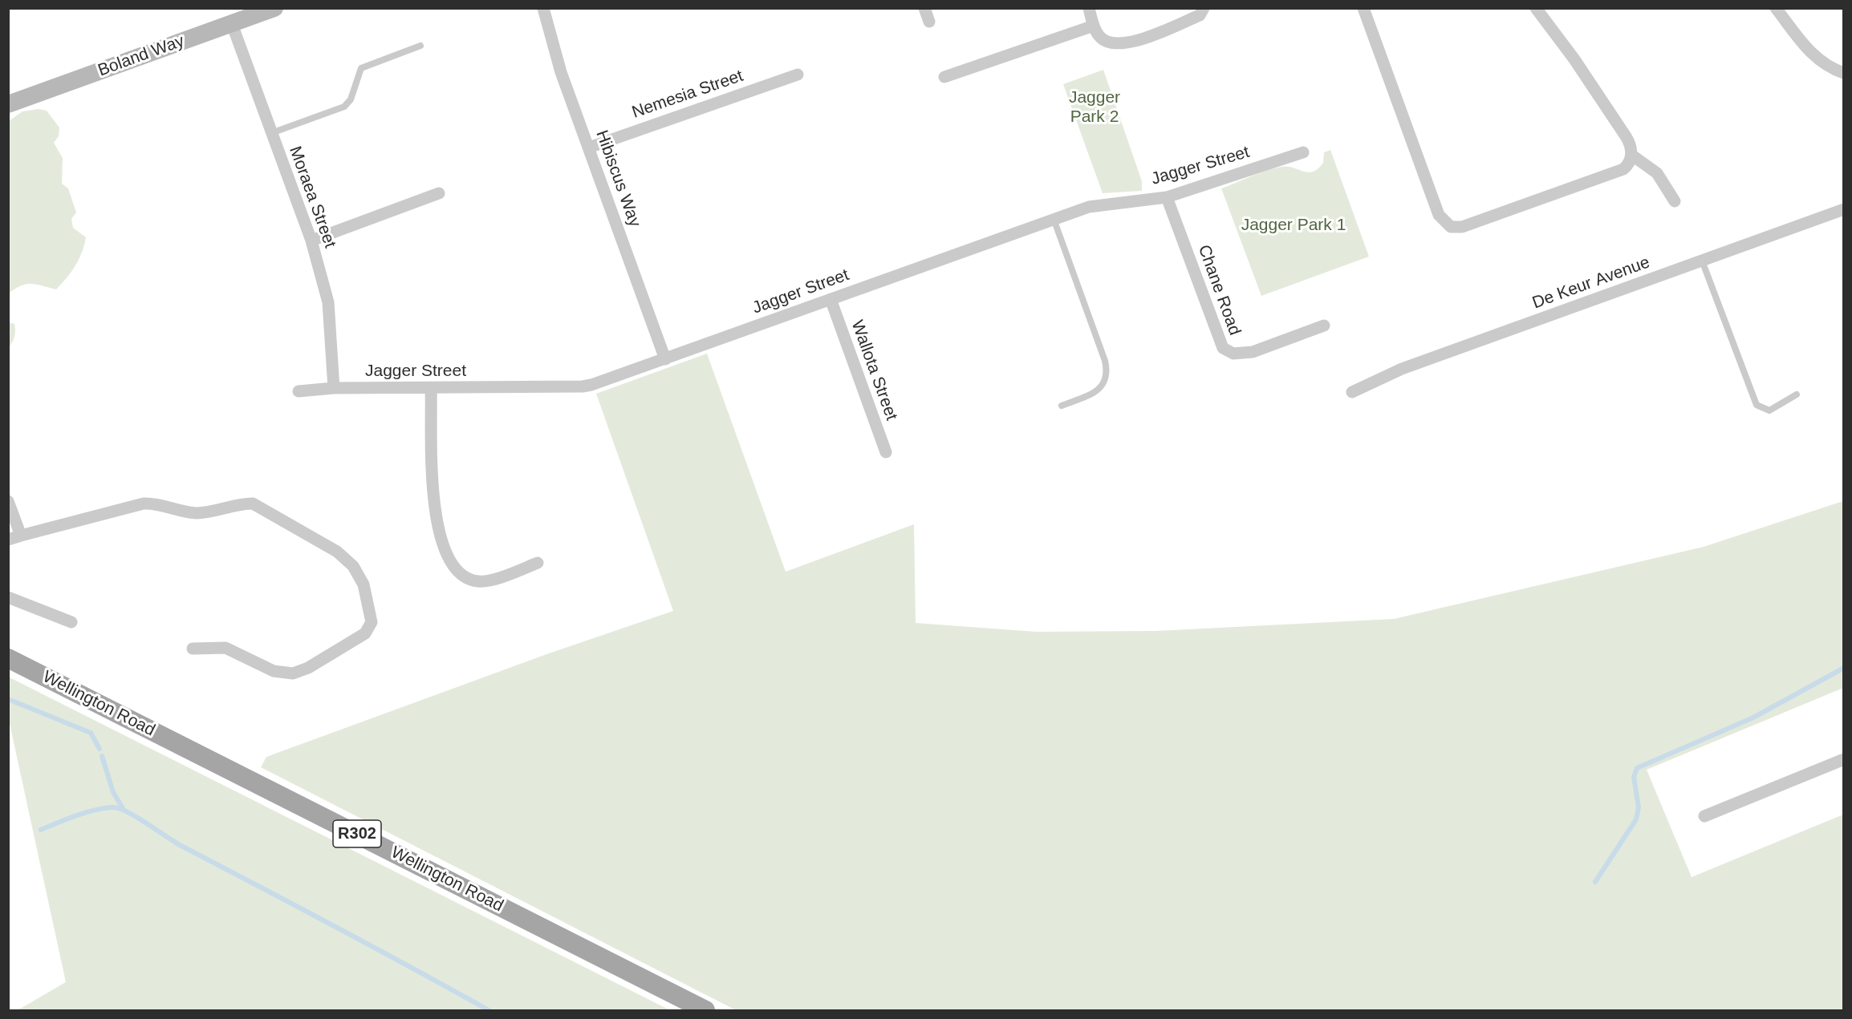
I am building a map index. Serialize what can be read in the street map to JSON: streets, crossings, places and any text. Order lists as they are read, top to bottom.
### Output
{
  "streets": {
    "main road": ["Wellington Road", "R302"],
    "street": [
      "Boland Way",
      "Nemesia Street",
      "Jagger Street",
      "Hibiscus Way",
      "Moraea Street",
      "De Keur Avenue",
      "Chane Road",
      "Wallota Street"
    ]
  },
  "crossings": [
    ["Boland Way", "Moraea Street"],
    ["Nemesia Street", "Hibiscus Way"],
    ["Jagger Street", "Hibiscus Way"],
    ["Jagger Street", "Moraea Street"],
    ["Jagger Street", "Chane Road"],
    ["Jagger Street", "Wallota Street"]
  ],
  "parks": ["Jagger Park 2", "Jagger Park 1"]
}
